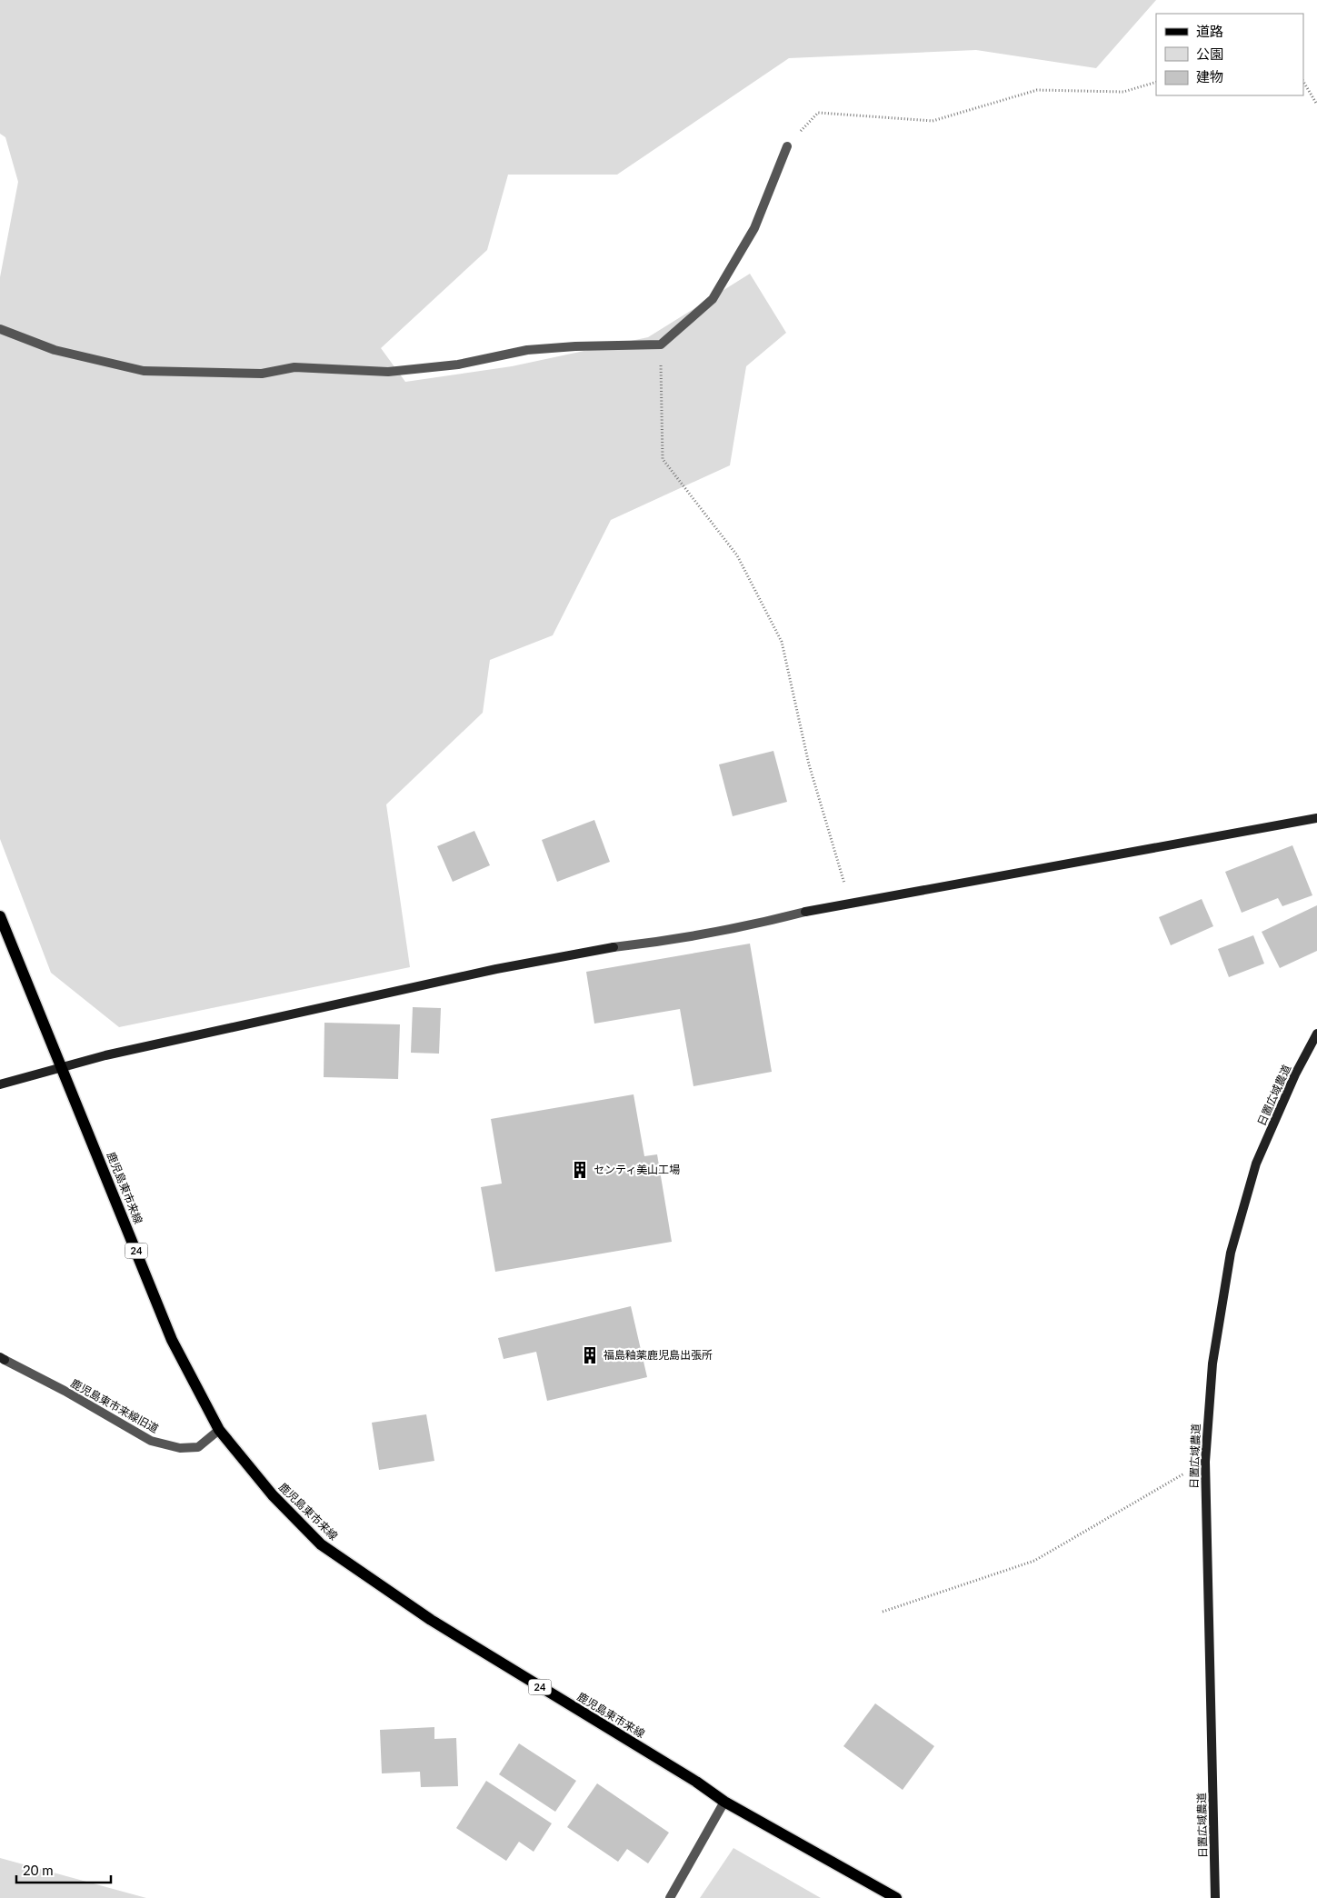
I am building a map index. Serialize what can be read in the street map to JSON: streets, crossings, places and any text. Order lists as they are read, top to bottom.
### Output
{
  "streets": {
    "main road": ["鹿児島東市来線", "24"],
    "street": ["日置広域農道", "鹿児島東市来線旧道"]
  },
  "crossings": [
    ["鹿児島東市来線", "鹿児島東市来線旧道"]
  ],
  "places": {
    "building": ["センティ美山工場", "福島釉薬鹿児島出張所"]
  },
  "legend": ["道路", "公園", "建物"],
  "scale_bar": "20 m"
}
